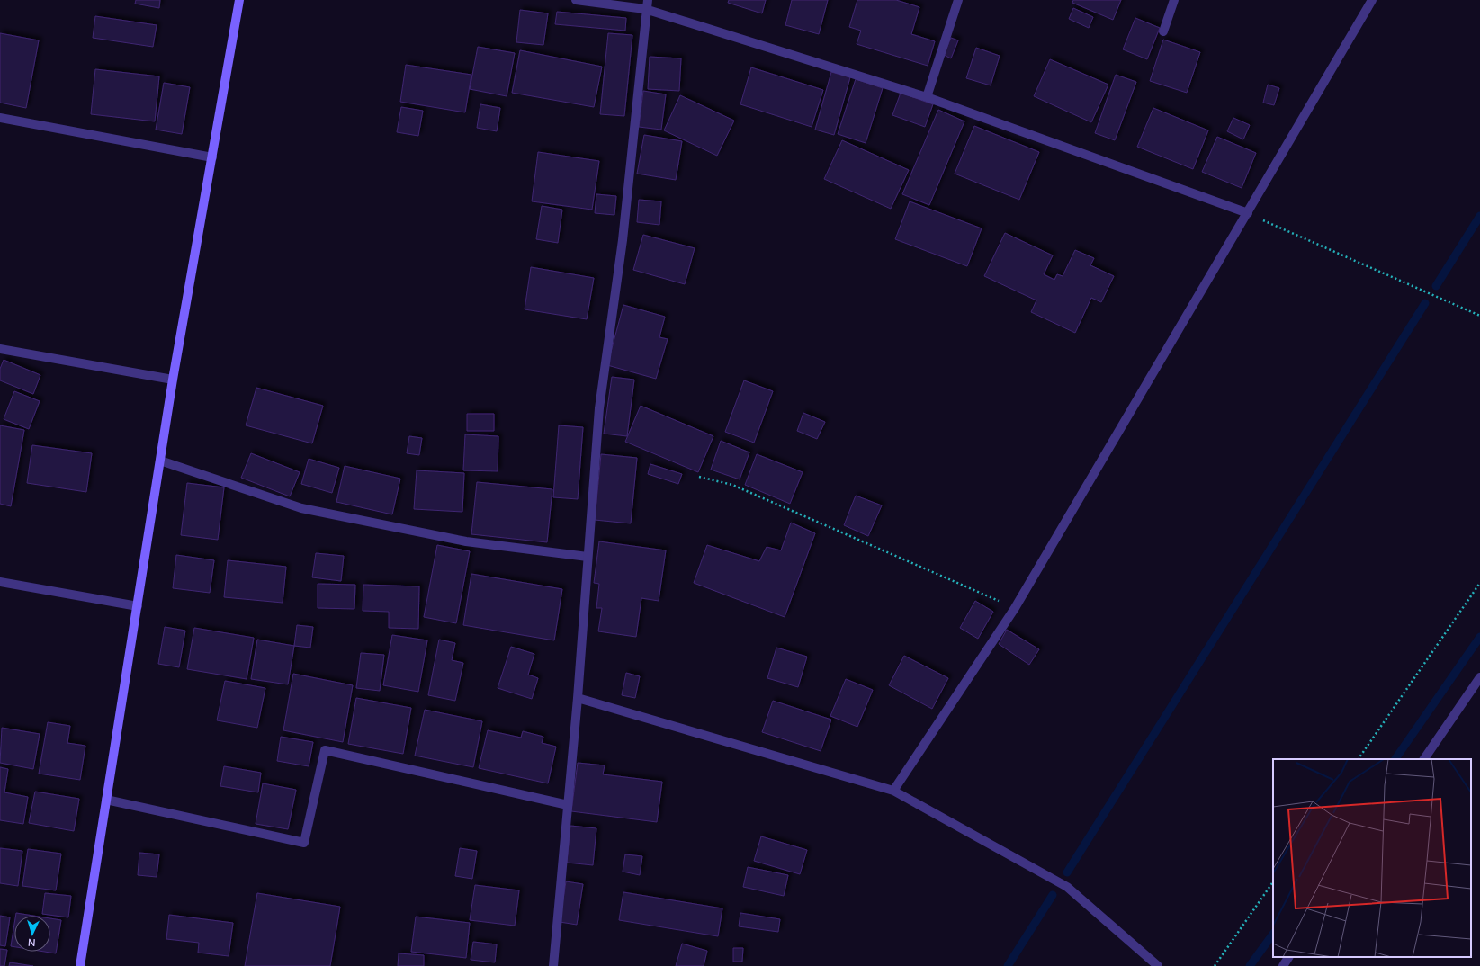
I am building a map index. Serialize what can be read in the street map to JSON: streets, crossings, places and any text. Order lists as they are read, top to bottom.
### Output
{
  "north": "bottom"
}
